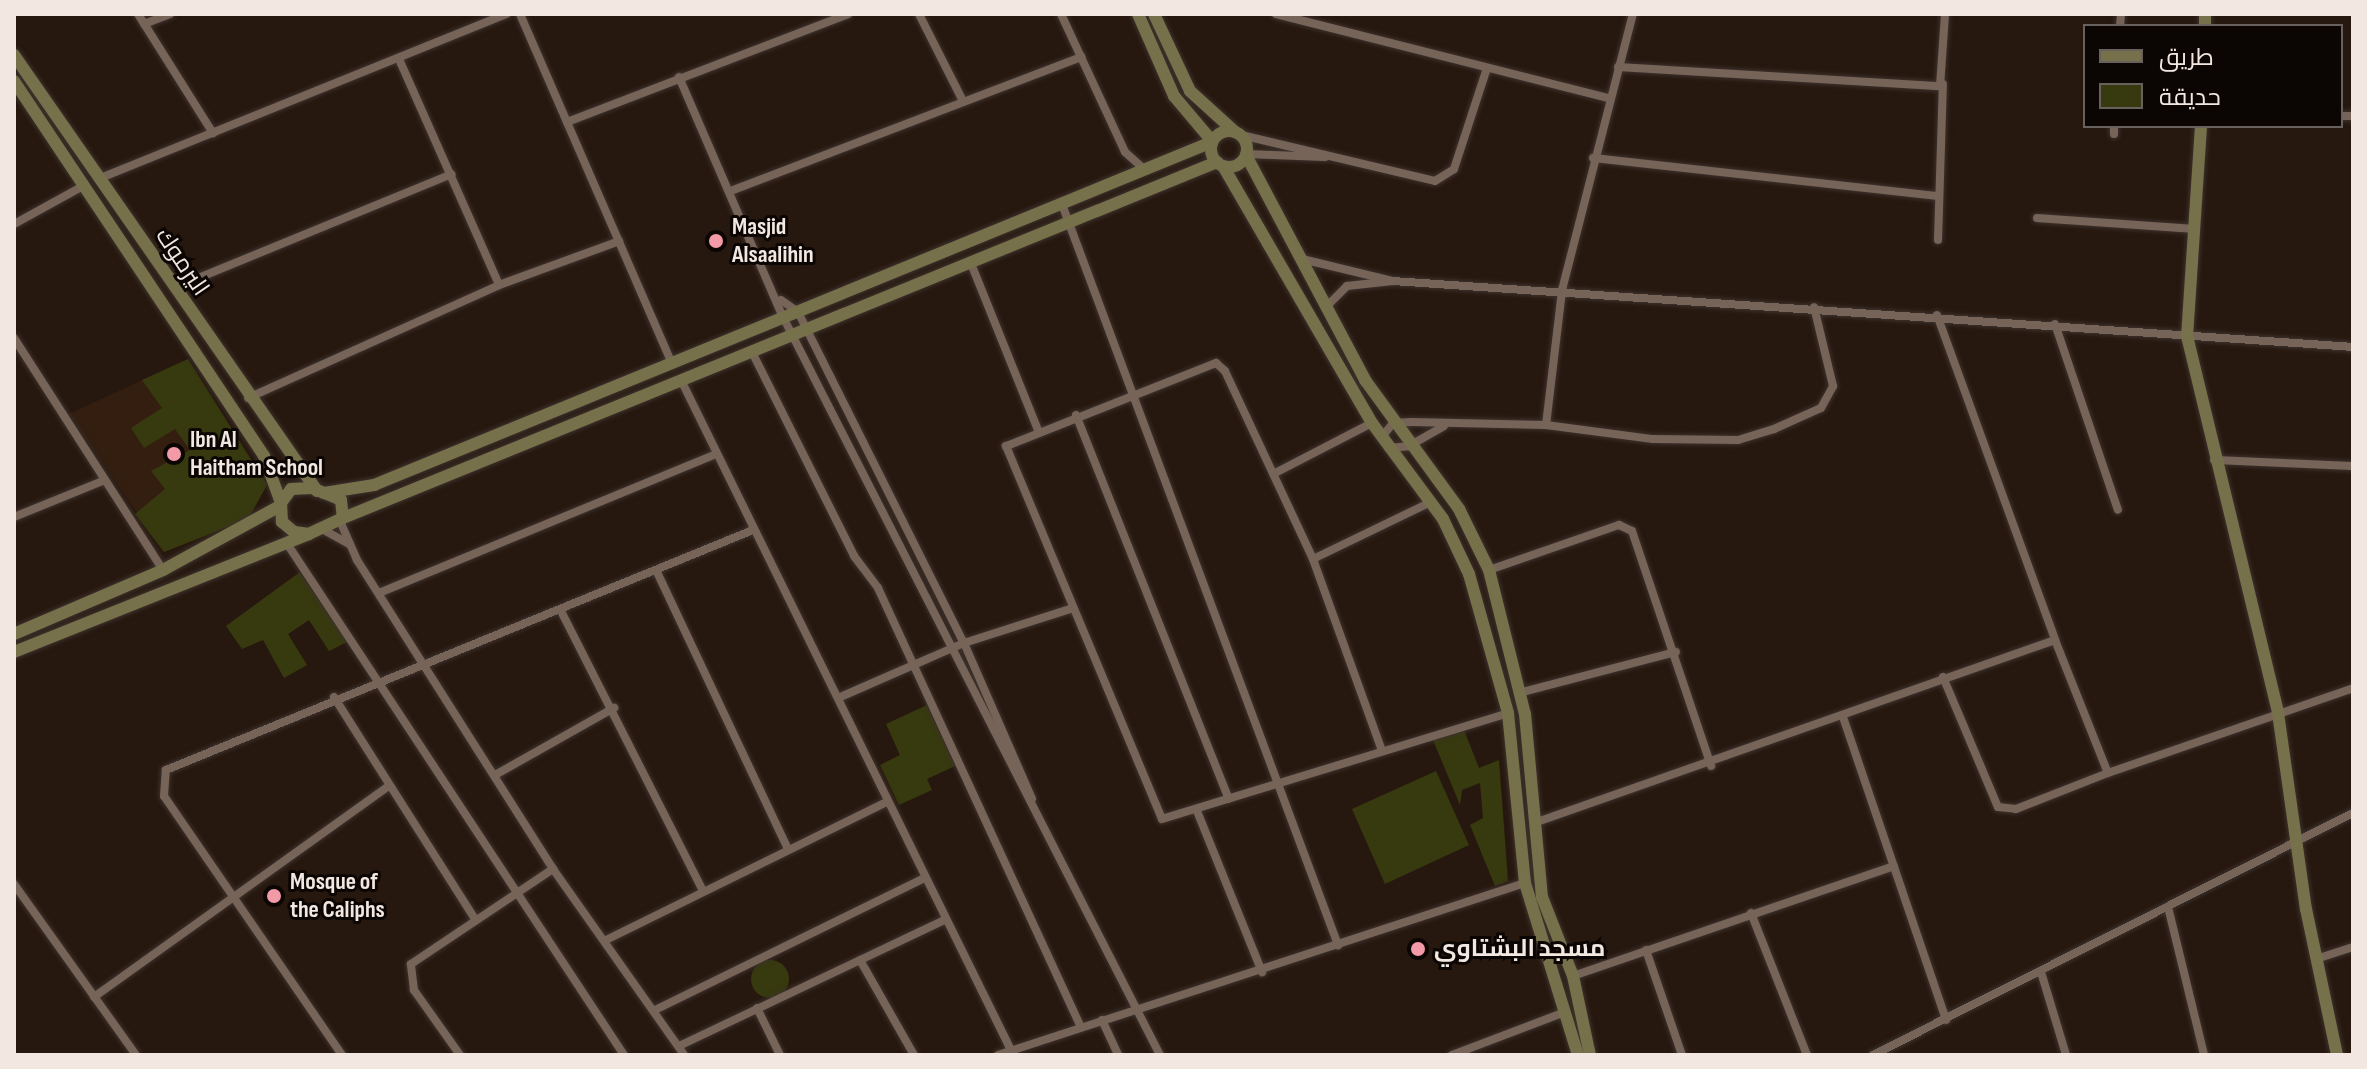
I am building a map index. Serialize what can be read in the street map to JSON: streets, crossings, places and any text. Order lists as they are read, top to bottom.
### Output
{
  "streets": {
    "street": ["اليرموك"]
  },
  "places": [
    "Masjid Alsaalihin",
    "Ibn Al Haitham School",
    "Mosque of the Caliphs",
    "مسجد البشتاوي"
  ],
  "legend": ["طريق", "حديقة"]
}
